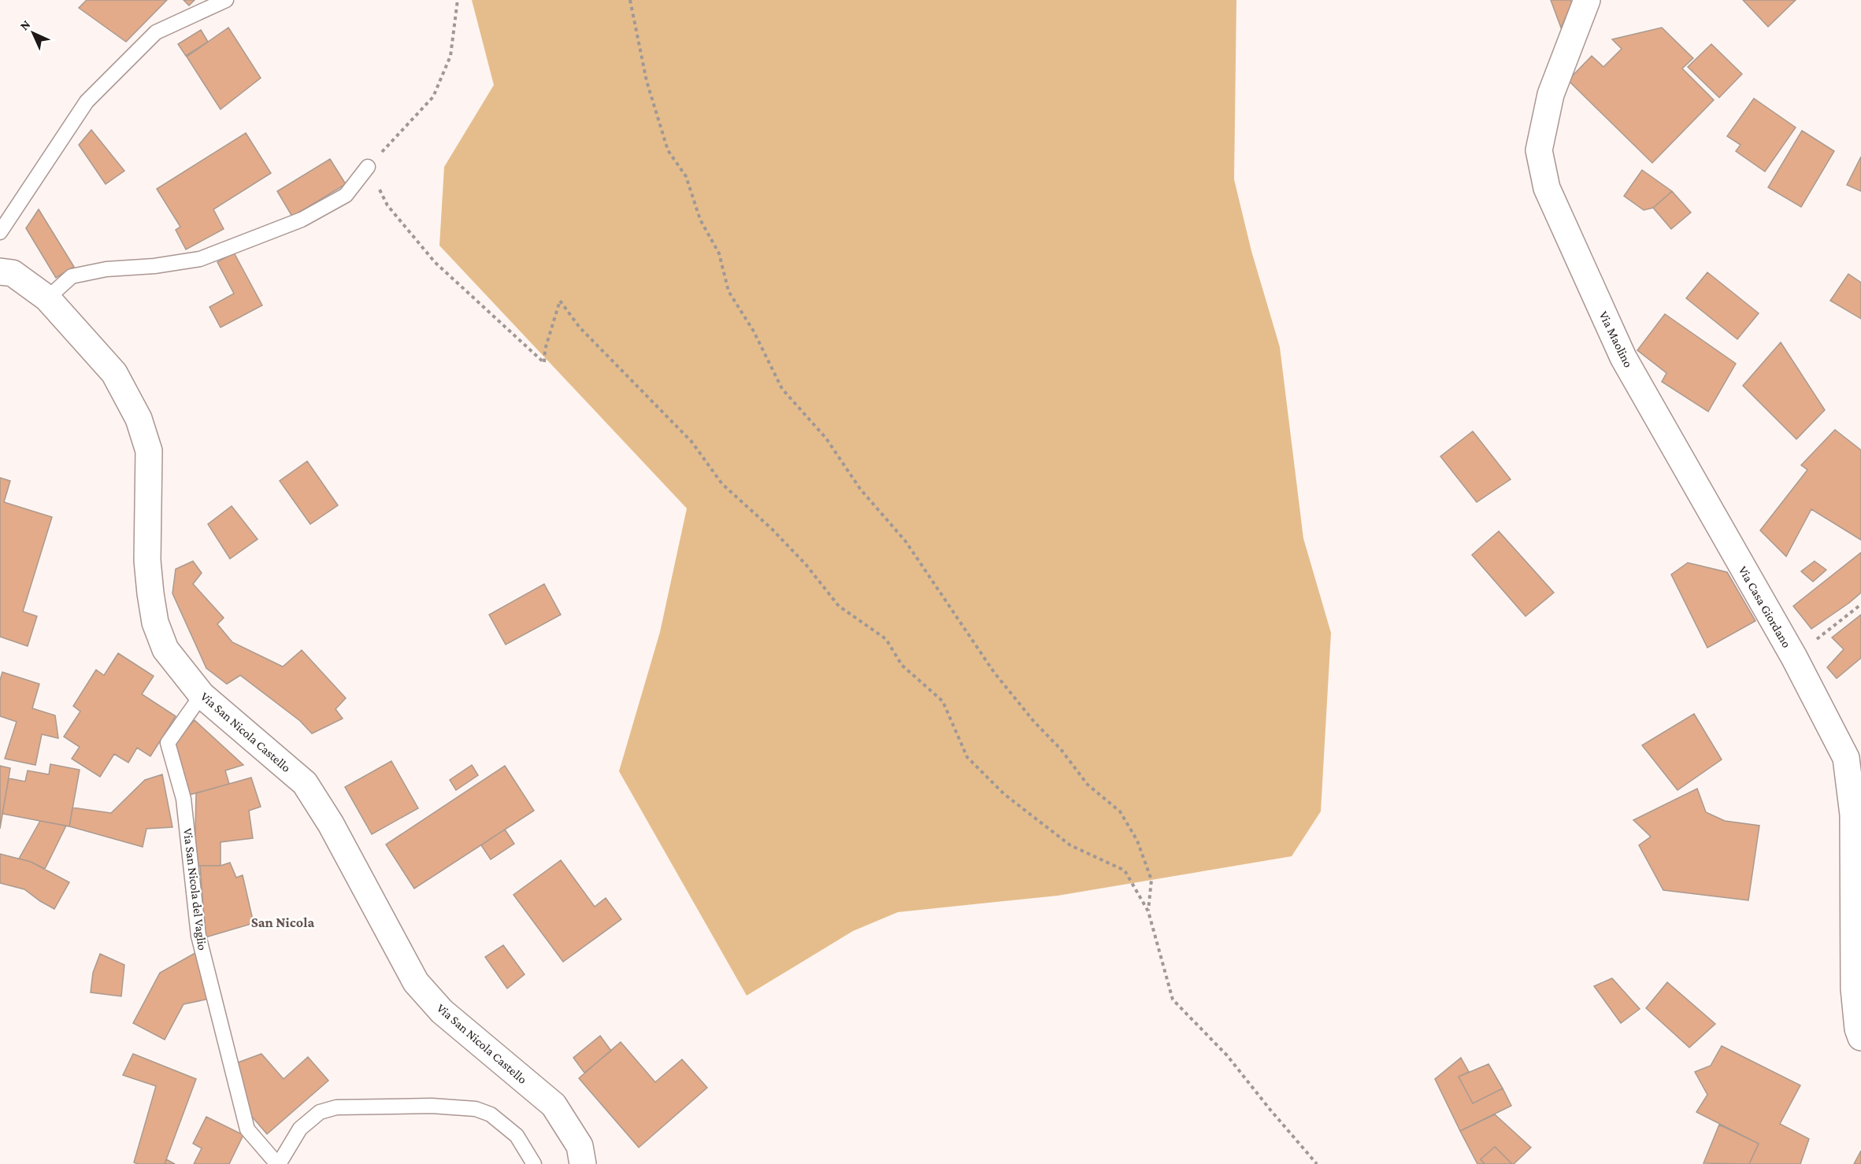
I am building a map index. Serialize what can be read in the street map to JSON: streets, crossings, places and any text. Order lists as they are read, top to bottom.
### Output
{
  "streets": {
    "street": ["Via Maolino", "Via Casa Giordano", "Via San Nicola Castello"],
    "lane": ["Via San Nicola del Vaglio"]
  },
  "crossings": [
    ["Via Maolino", "Via Casa Giordano"],
    ["Via San Nicola Castello", "Via San Nicola del Vaglio"]
  ],
  "districts": ["San Nicola"],
  "north": "top left"
}
